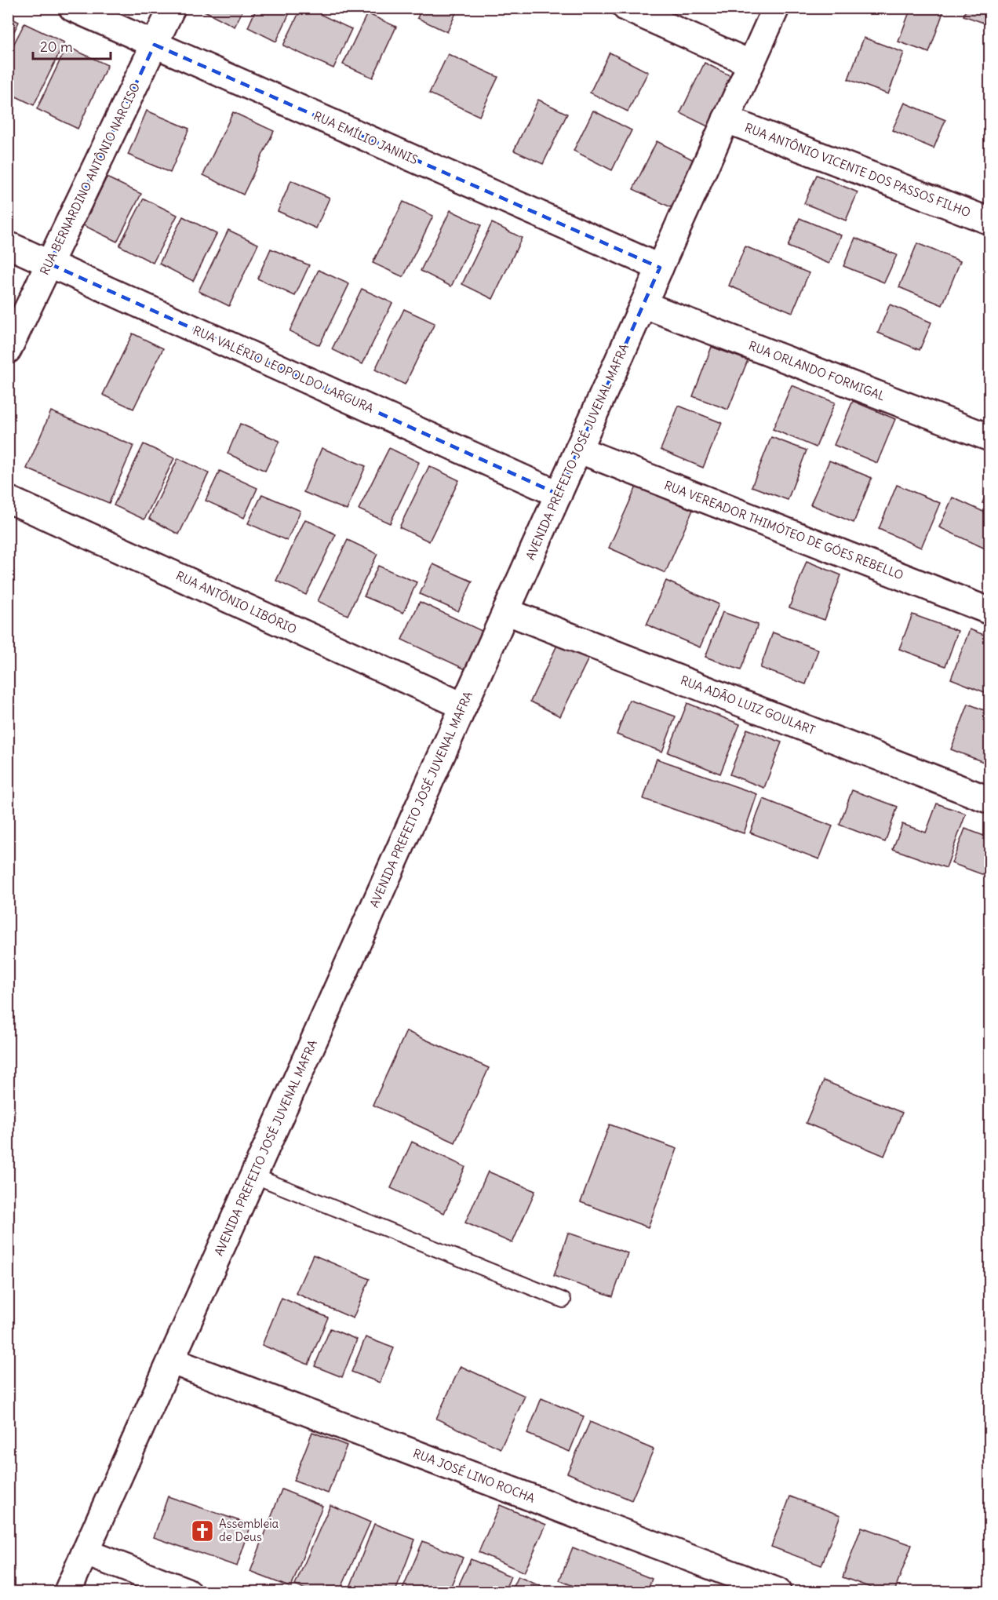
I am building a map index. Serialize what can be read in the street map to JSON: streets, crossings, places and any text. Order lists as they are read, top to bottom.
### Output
{
  "streets": {
    "street": [
      "RUA EMÍLIO JANNIS",
      "RUA ANTÔNIO VICENTE DOS PASSOS FILHO",
      "RUA BERNARDINO ANTÔNIO NARCISO",
      "RUA VALÉRIO LEOPOLDO LARGURA",
      "RUA ORLANDO FORMIGAL",
      "AVENIDA PREFEITO JOSÉ JUVENAL MAFRA",
      "RUA VEREADOR THIMÓTEO DE GÓES REBELLO",
      "RUA ANTÔNIO LIBÓRIO",
      "RUA ADÃO LUIZ GOULART",
      "RUA JOSÉ LINO ROCHA"
    ]
  },
  "crossings": [
    ["RUA EMÍLIO JANNIS", "RUA BERNARDINO ANTÔNIO NARCISO"],
    ["RUA EMÍLIO JANNIS", "AVENIDA PREFEITO JOSÉ JUVENAL MAFRA"],
    ["RUA ANTÔNIO VICENTE DOS PASSOS FILHO", "AVENIDA PREFEITO JOSÉ JUVENAL MAFRA"],
    ["RUA BERNARDINO ANTÔNIO NARCISO", "RUA VALÉRIO LEOPOLDO LARGURA"],
    ["RUA VALÉRIO LEOPOLDO LARGURA", "AVENIDA PREFEITO JOSÉ JUVENAL MAFRA"],
    ["RUA ORLANDO FORMIGAL", "AVENIDA PREFEITO JOSÉ JUVENAL MAFRA"],
    ["AVENIDA PREFEITO JOSÉ JUVENAL MAFRA", "RUA VEREADOR THIMÓTEO DE GÓES REBELLO"],
    ["AVENIDA PREFEITO JOSÉ JUVENAL MAFRA", "RUA ANTÔNIO LIBÓRIO"],
    ["AVENIDA PREFEITO JOSÉ JUVENAL MAFRA", "RUA ADÃO LUIZ GOULART"],
    ["AVENIDA PREFEITO JOSÉ JUVENAL MAFRA", "RUA JOSÉ LINO ROCHA"]
  ],
  "places": {
    "church": ["Assembleia de Deus"]
  },
  "scale_bar": "20 m"
}
